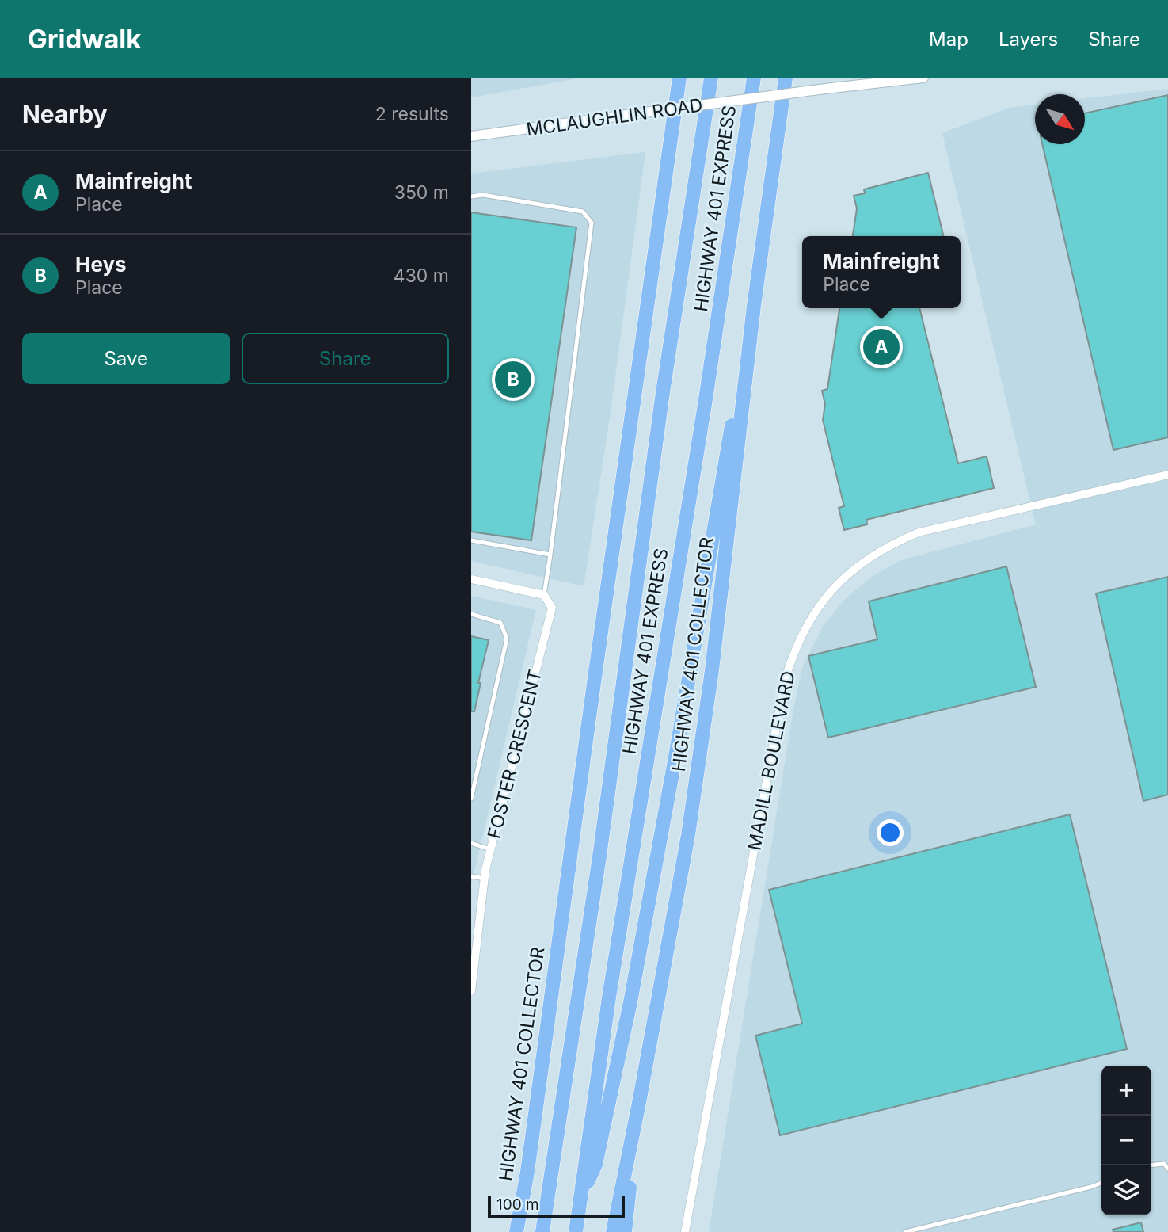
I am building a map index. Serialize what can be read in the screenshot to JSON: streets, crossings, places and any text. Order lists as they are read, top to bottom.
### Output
{
  "streets": {
    "highway": ["HIGHWAY 401 EXPRESS", "HIGHWAY 401 COLLECTOR"],
    "street": ["MCLAUGHLIN ROAD", "FOSTER CRESCENT", "MADILL BOULEVARD"]
  },
  "scale_bar": "100 m",
  "north": "bottom right",
  "page": {
    "header": "Gridwalk",
    "nav": ["Map", "Layers", "Share"],
    "heading": ["Nearby", "2 results"],
    "list": [
      {
        "mark": "A",
        "name": "Mainfreight",
        "note": "Place",
        "value": "350 m"
      },
      {
        "mark": "B",
        "name": "Heys",
        "note": "Place",
        "value": "430 m"
      }
    ],
    "popup": ["Mainfreight", "Place"],
    "buttons": ["Save", "Share"],
    "pins": ["A", "B"],
    "map_buttons": ["+", "−"],
    "scale": "100 m"
  }
}
